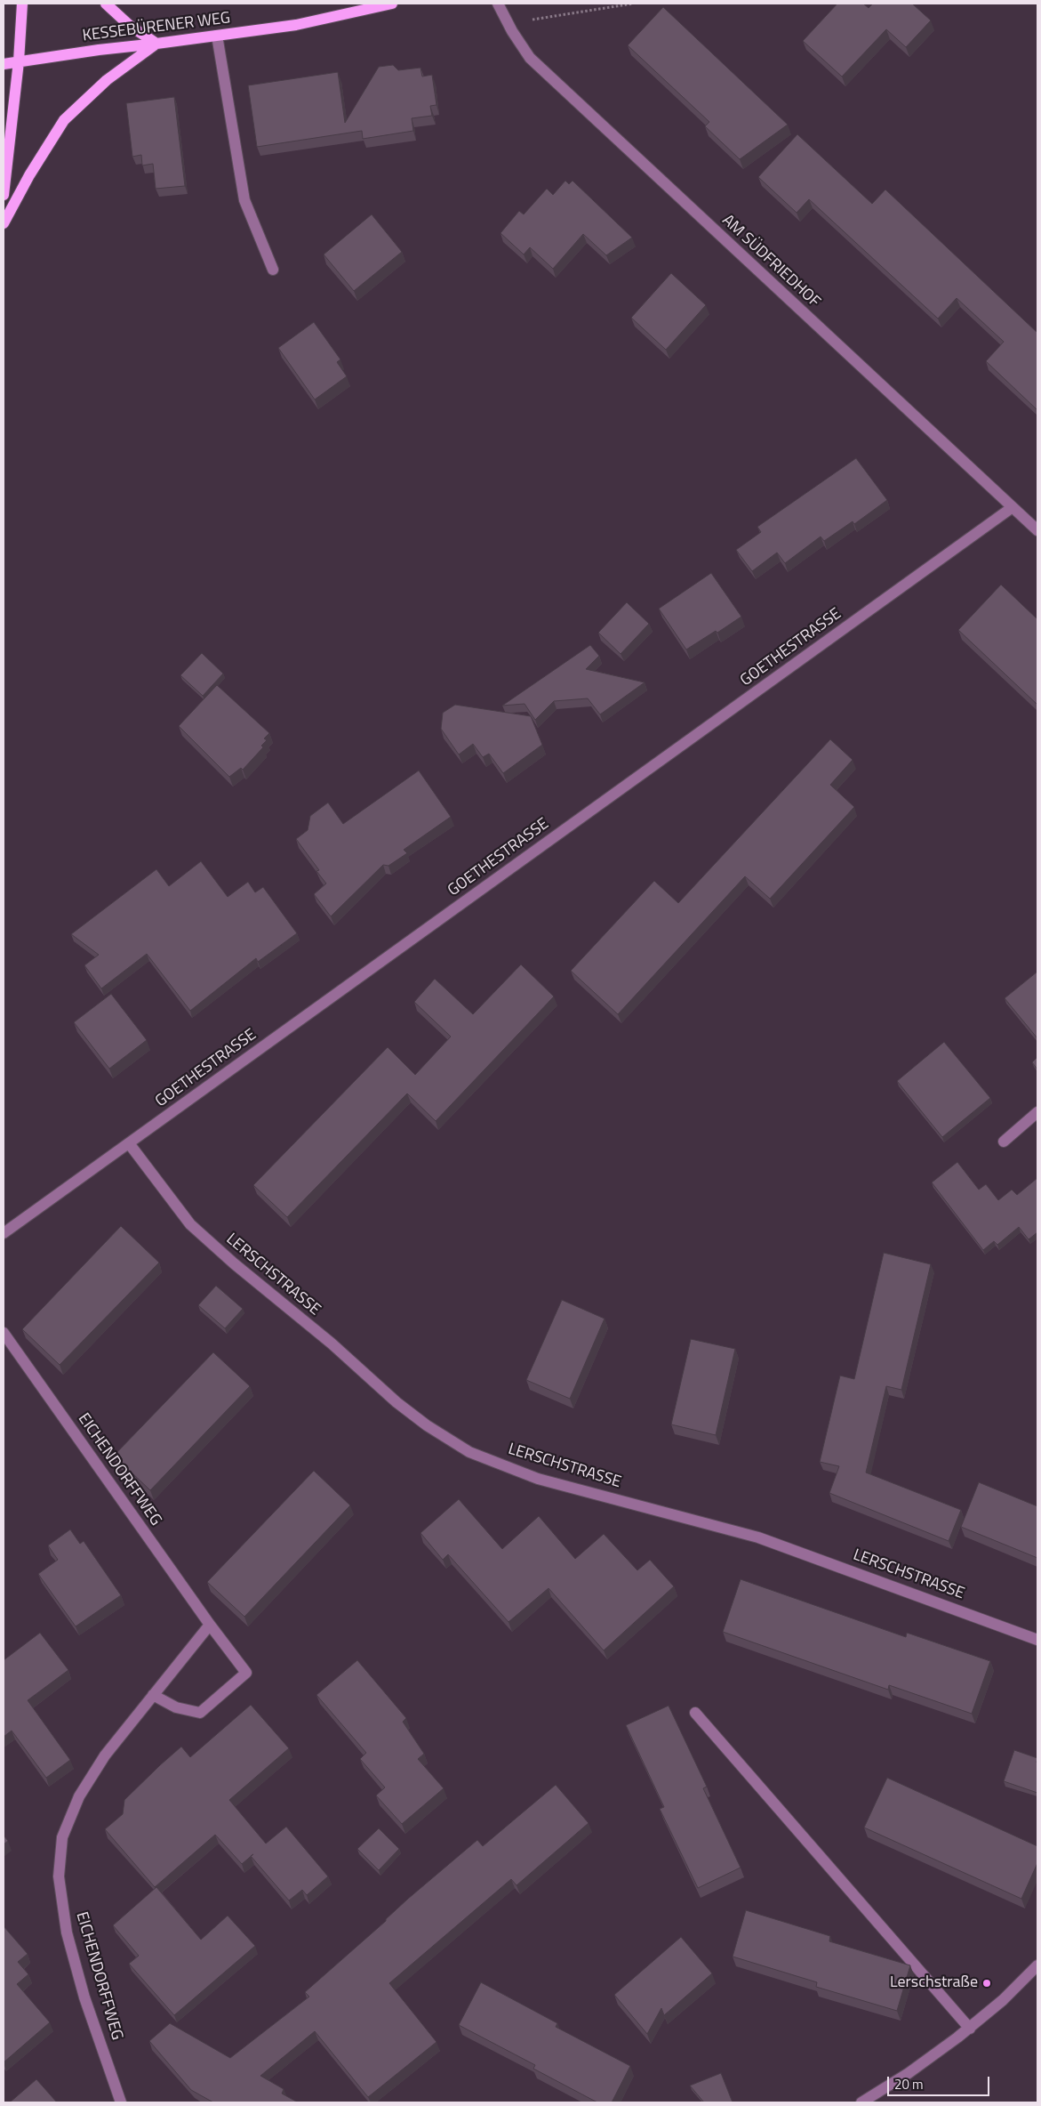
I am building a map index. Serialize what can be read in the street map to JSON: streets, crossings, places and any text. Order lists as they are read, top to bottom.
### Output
{
  "streets": {
    "main road": ["KESSEBÜRENER WEG"],
    "street": [
      "AM SÜDFRIEDHOF",
      "GOETHESTRASSE",
      "LERSCHSTRASSE",
      "EICHENDORFFWEG"
    ]
  },
  "crossings": [
    ["AM SÜDFRIEDHOF", "GOETHESTRASSE"],
    ["GOETHESTRASSE", "LERSCHSTRASSE"]
  ],
  "places": ["Lerschstraße"],
  "scale_bar": "20 m"
}
